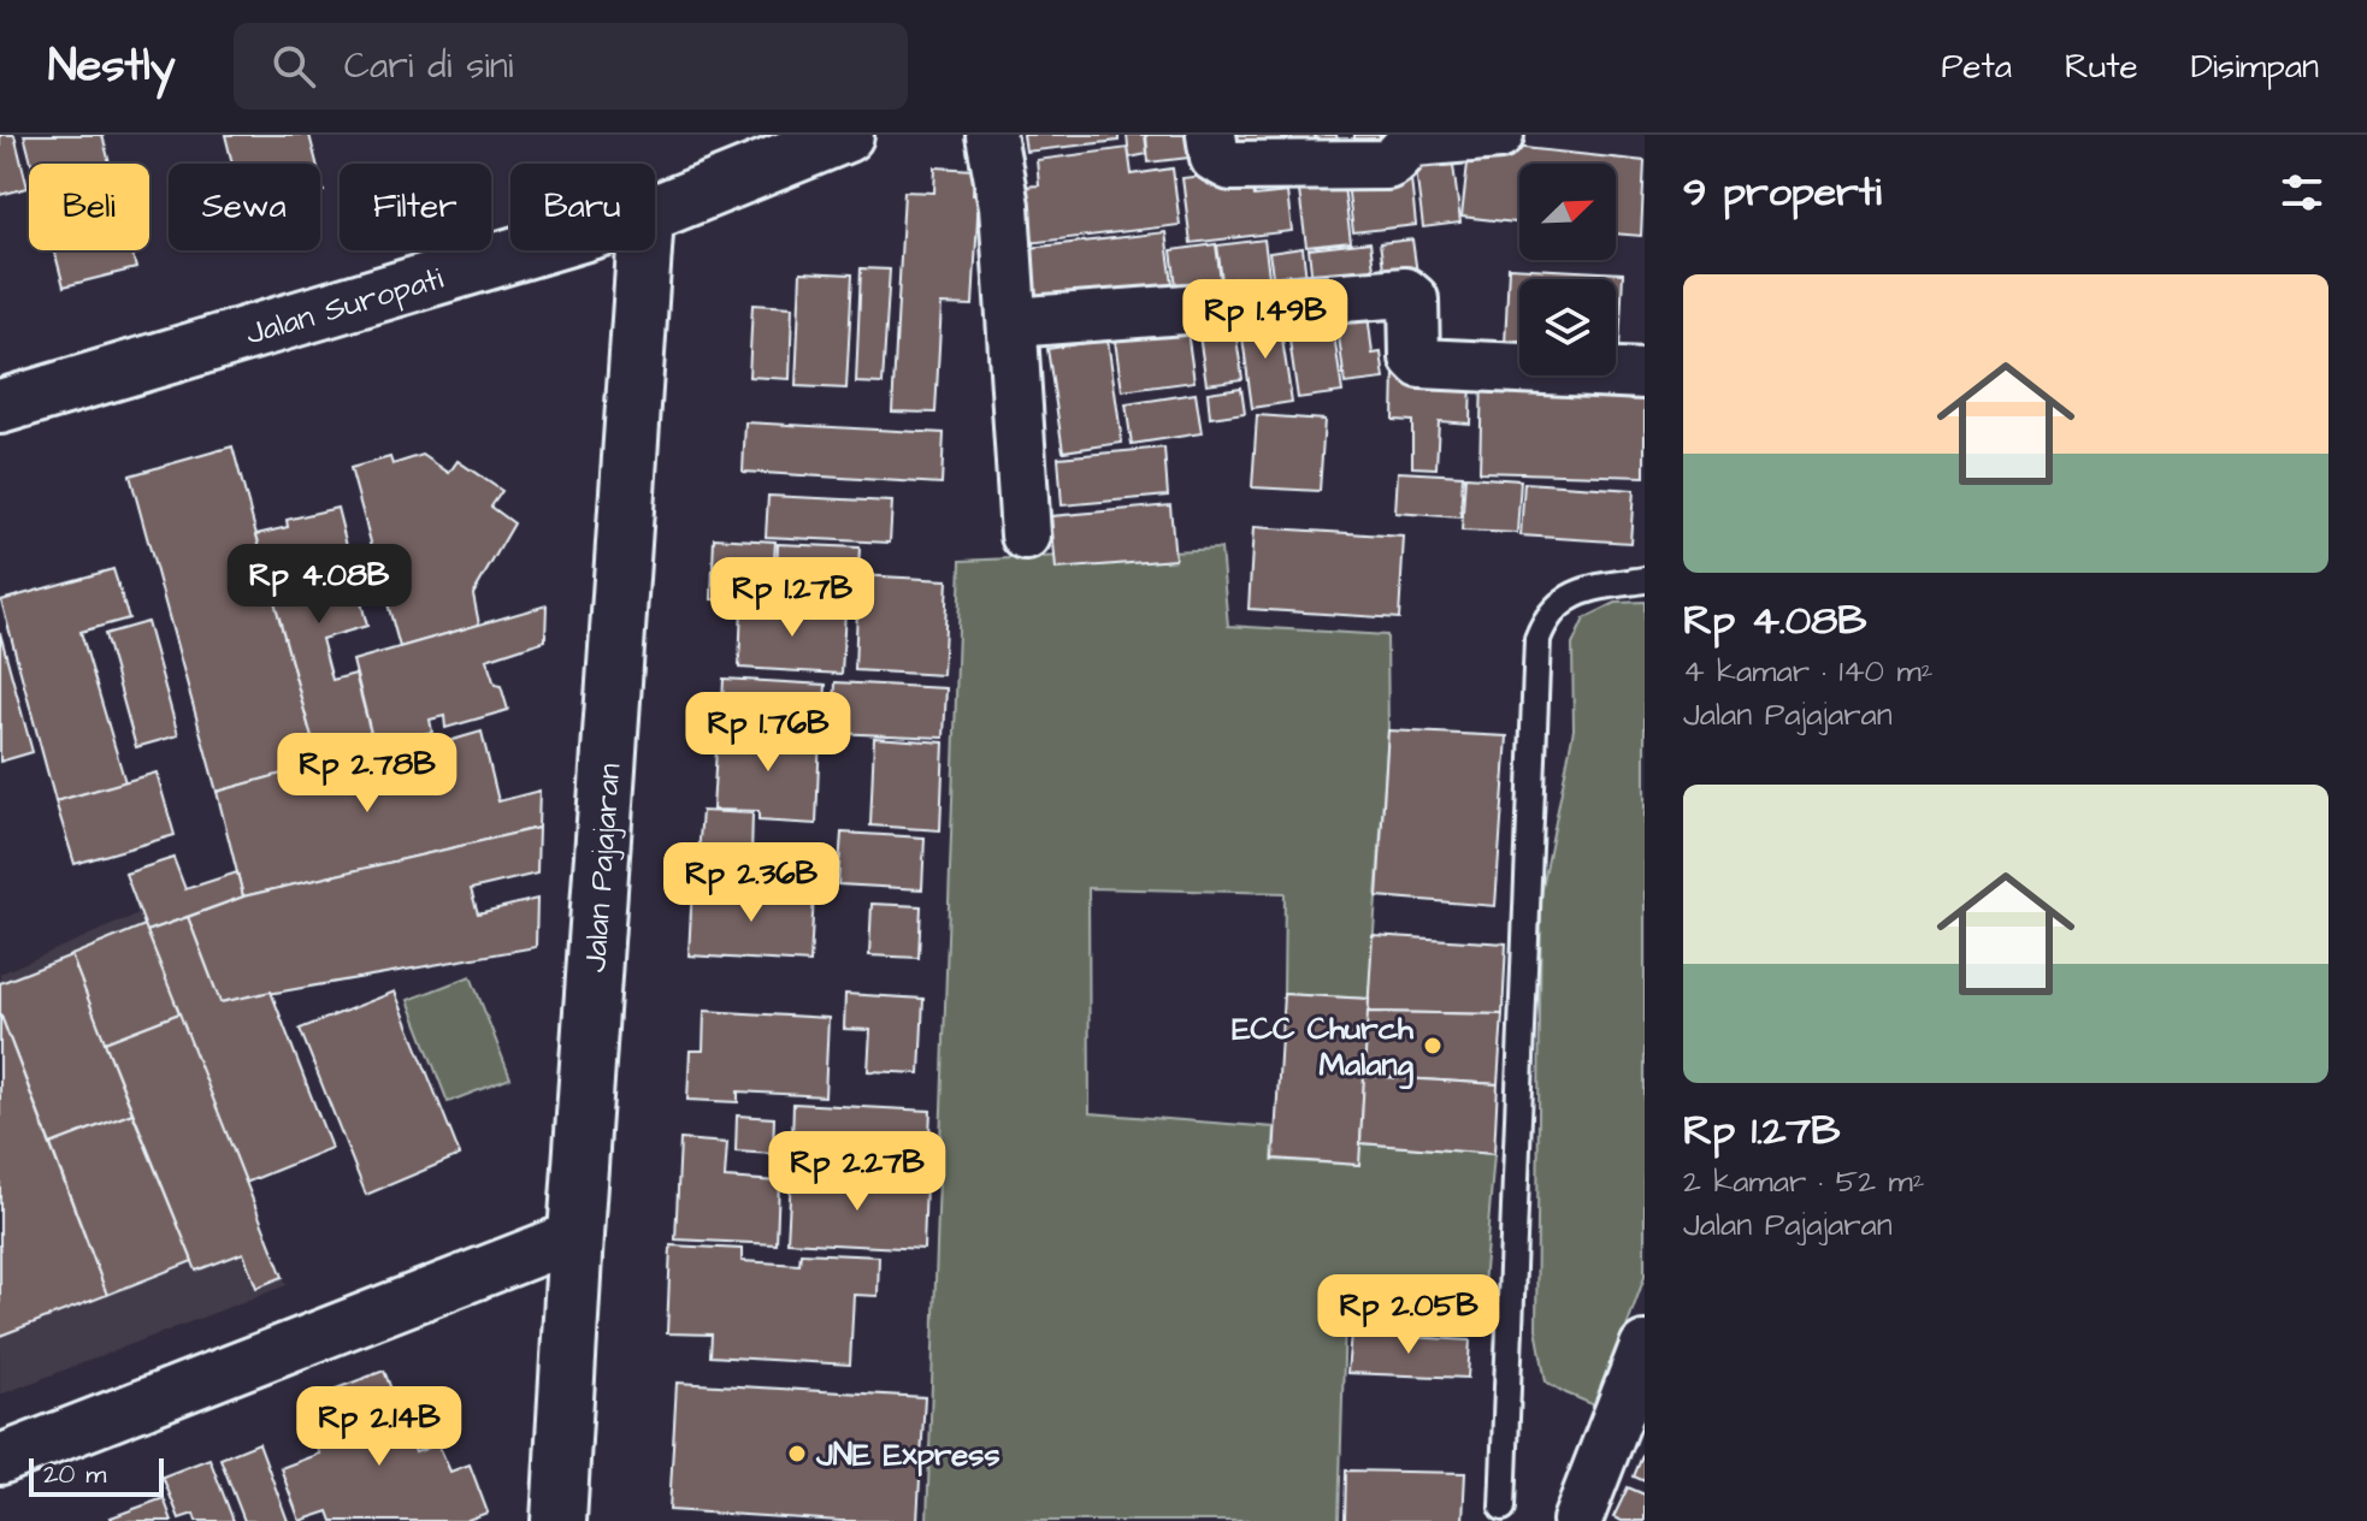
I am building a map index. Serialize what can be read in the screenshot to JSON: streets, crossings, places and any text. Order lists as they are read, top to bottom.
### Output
{
  "streets": {
    "street": ["Jalan Suropati", "Jalan Pajajaran"]
  },
  "places": ["ECC Church Malang", "JNE Express"],
  "scale_bar": "20 m",
  "north": "top right",
  "page": {
    "header": "Nestly",
    "search": "Cari di sini",
    "nav": ["Peta", "Rute", "Disimpan"],
    "heading": "9 properti",
    "chip": [
      "Beli",
      "Sewa",
      "Filter",
      "Baru"
    ],
    "list": [
      {
        "name": "Rp 4.08B",
        "note": "4 kamar · 140 m² · Jalan Pajajaran"
      },
      {
        "name": "Rp 1.27B",
        "note": "2 kamar · 52 m² · Jalan Pajajaran"
      }
    ],
    "price": [
      "Rp 1.49B",
      "Rp 4.08B",
      "Rp 1.27B",
      "Rp 1.76B",
      "Rp 2.78B",
      "Rp 2.36B",
      "Rp 2.27B",
      "Rp 2.05B",
      "Rp 2.14B"
    ],
    "scale": "20 m"
  }
}
